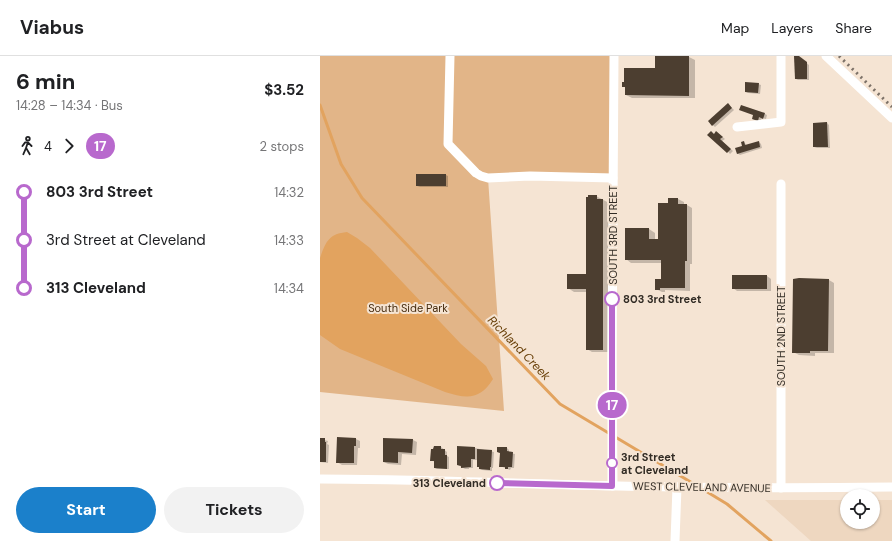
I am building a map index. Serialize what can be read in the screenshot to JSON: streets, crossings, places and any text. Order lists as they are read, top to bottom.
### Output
{
  "streets": {
    "street": ["SOUTH 3RD STREET", "SOUTH 2ND STREET", "WEST CLEVELAND AVENUE"]
  },
  "crossings": [
    ["SOUTH 3RD STREET", "WEST CLEVELAND AVENUE"],
    ["SOUTH 2ND STREET", "WEST CLEVELAND AVENUE"]
  ],
  "water": ["Richland Creek"],
  "parks": ["South Side Park"],
  "places": ["803 3rd Street", "3rd Street at Cleveland", "313 Cleveland"],
  "lines": ["bus line 17"],
  "page": {
    "header": "Viabus",
    "nav": ["Map", "Layers", "Share"],
    "heading": ["6 min", "14:28 – 14:34 · Bus", "$3.52"],
    "on_map": "17",
    "legs": ["4", "17", "2 stops"],
    "list": [
      {
        "name": "803 3rd Street",
        "value": "14:32"
      },
      {
        "name": "3rd Street at Cleveland",
        "value": "14:33"
      },
      {
        "name": "313 Cleveland",
        "value": "14:34"
      }
    ],
    "buttons": ["Start", "Tickets"]
  }
}
